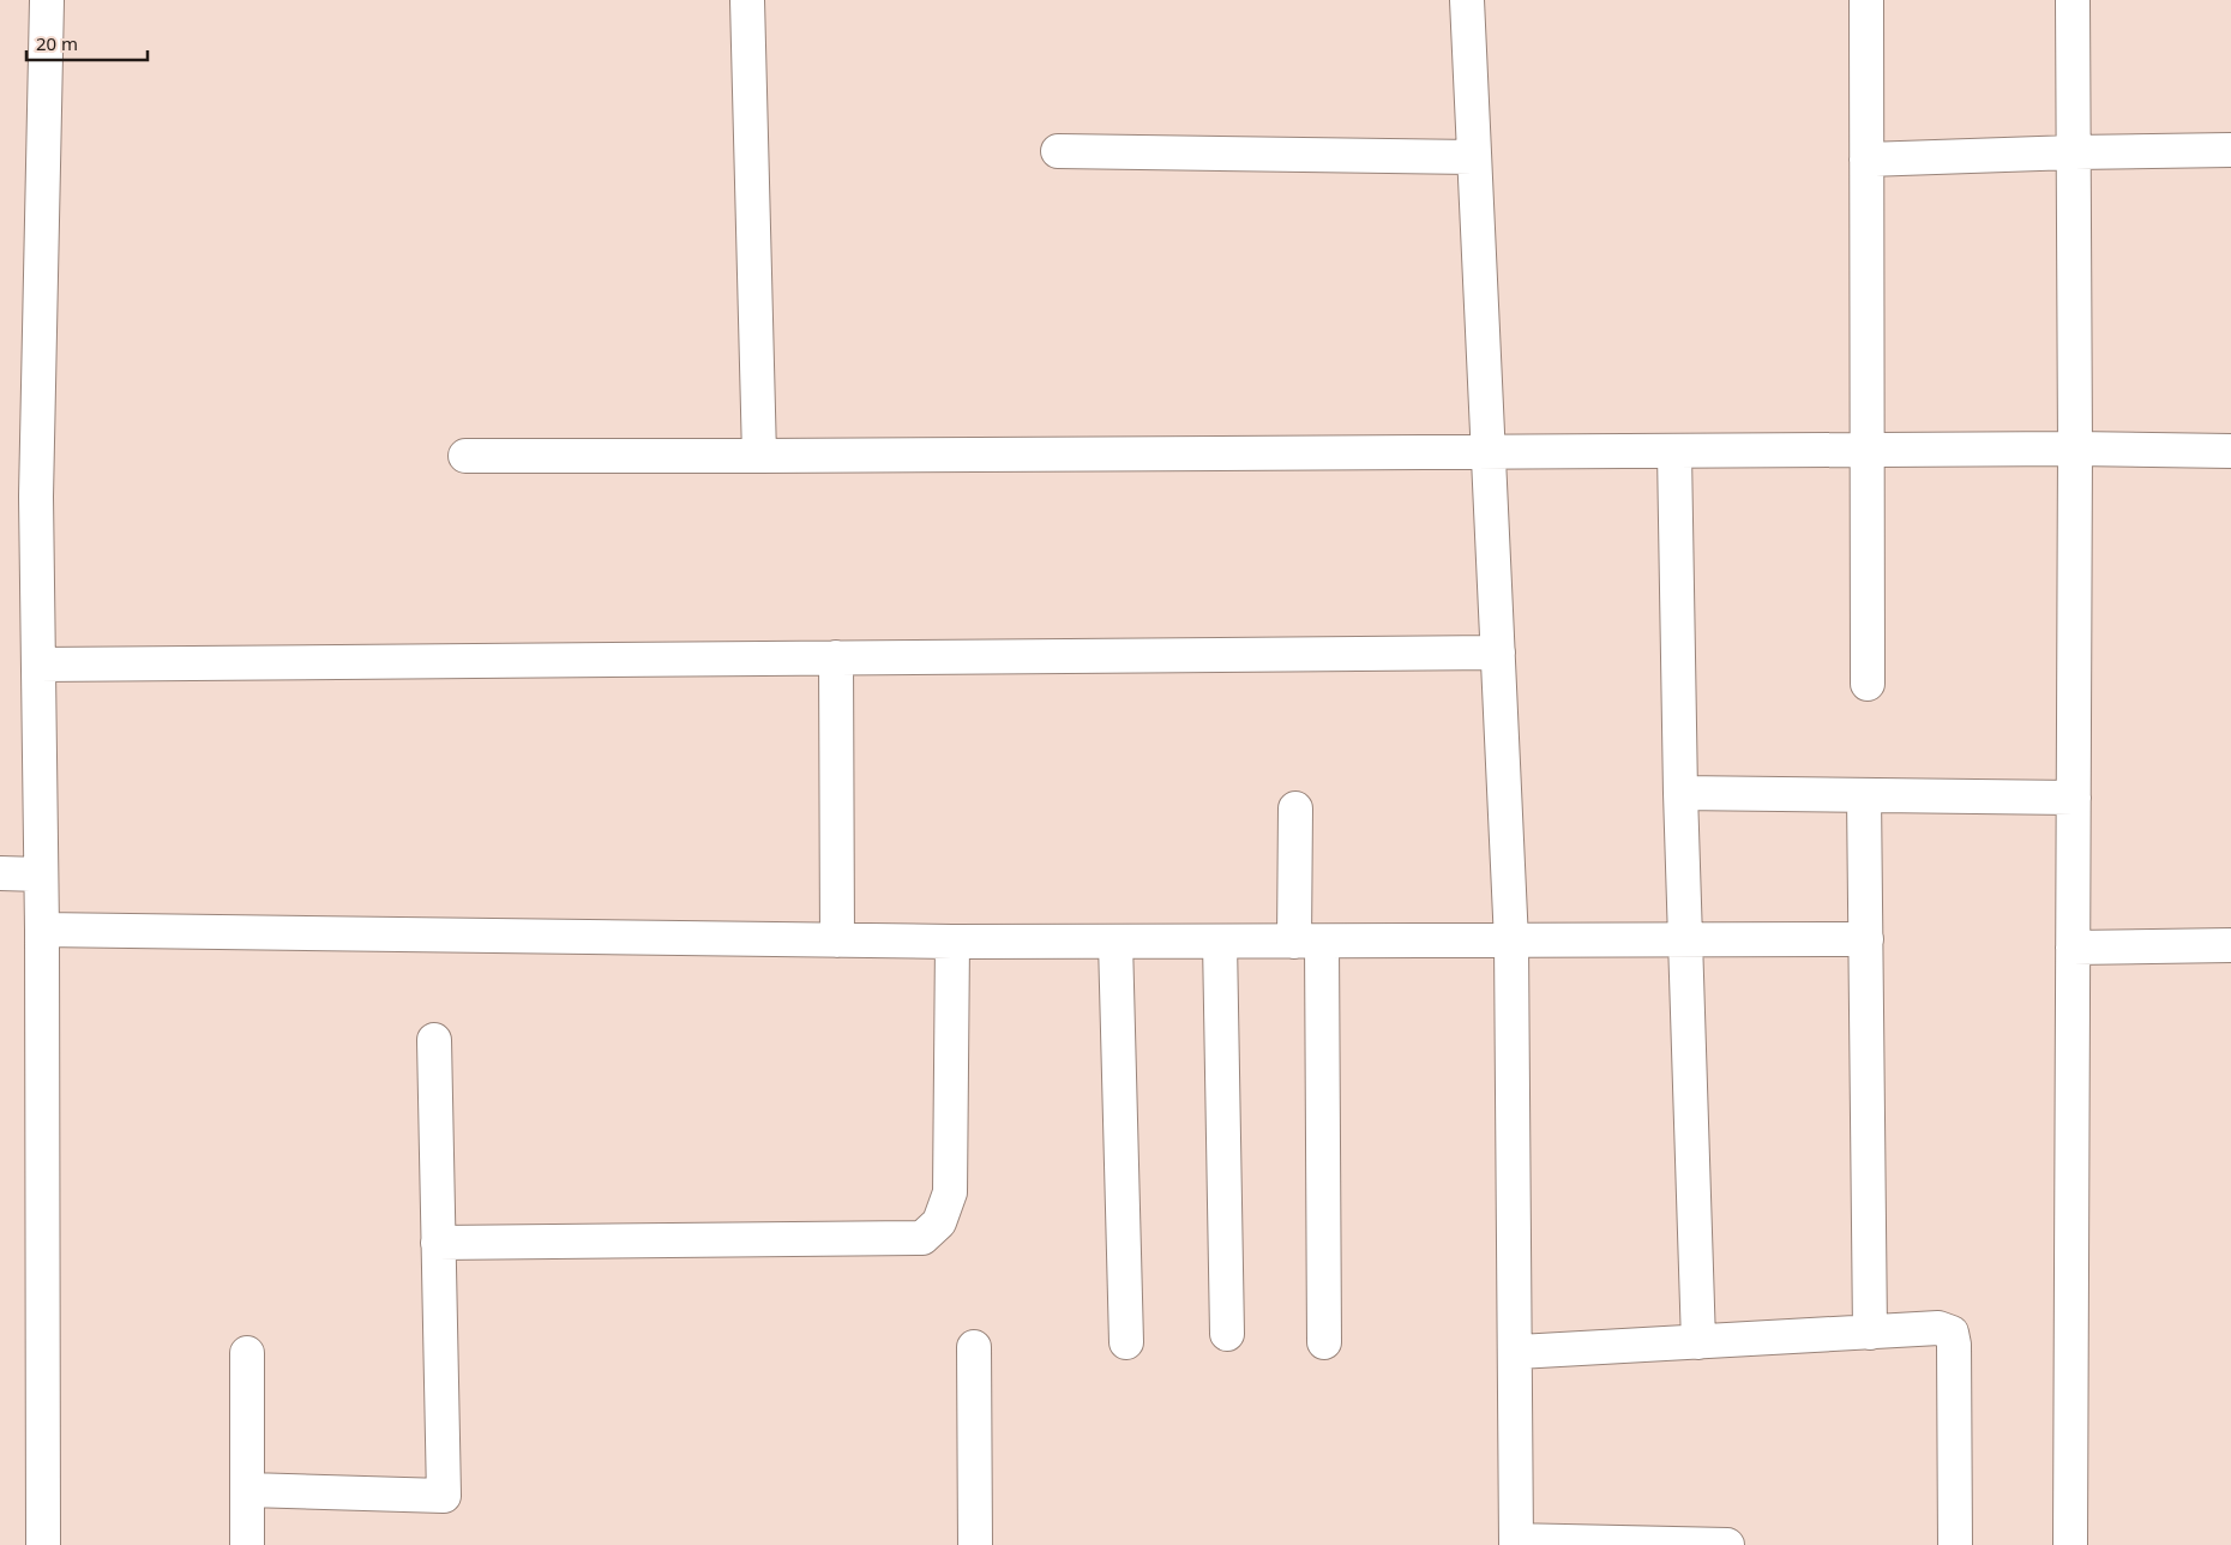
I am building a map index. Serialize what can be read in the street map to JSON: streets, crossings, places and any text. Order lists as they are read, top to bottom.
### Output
{
  "scale_bar": "20 m"
}
